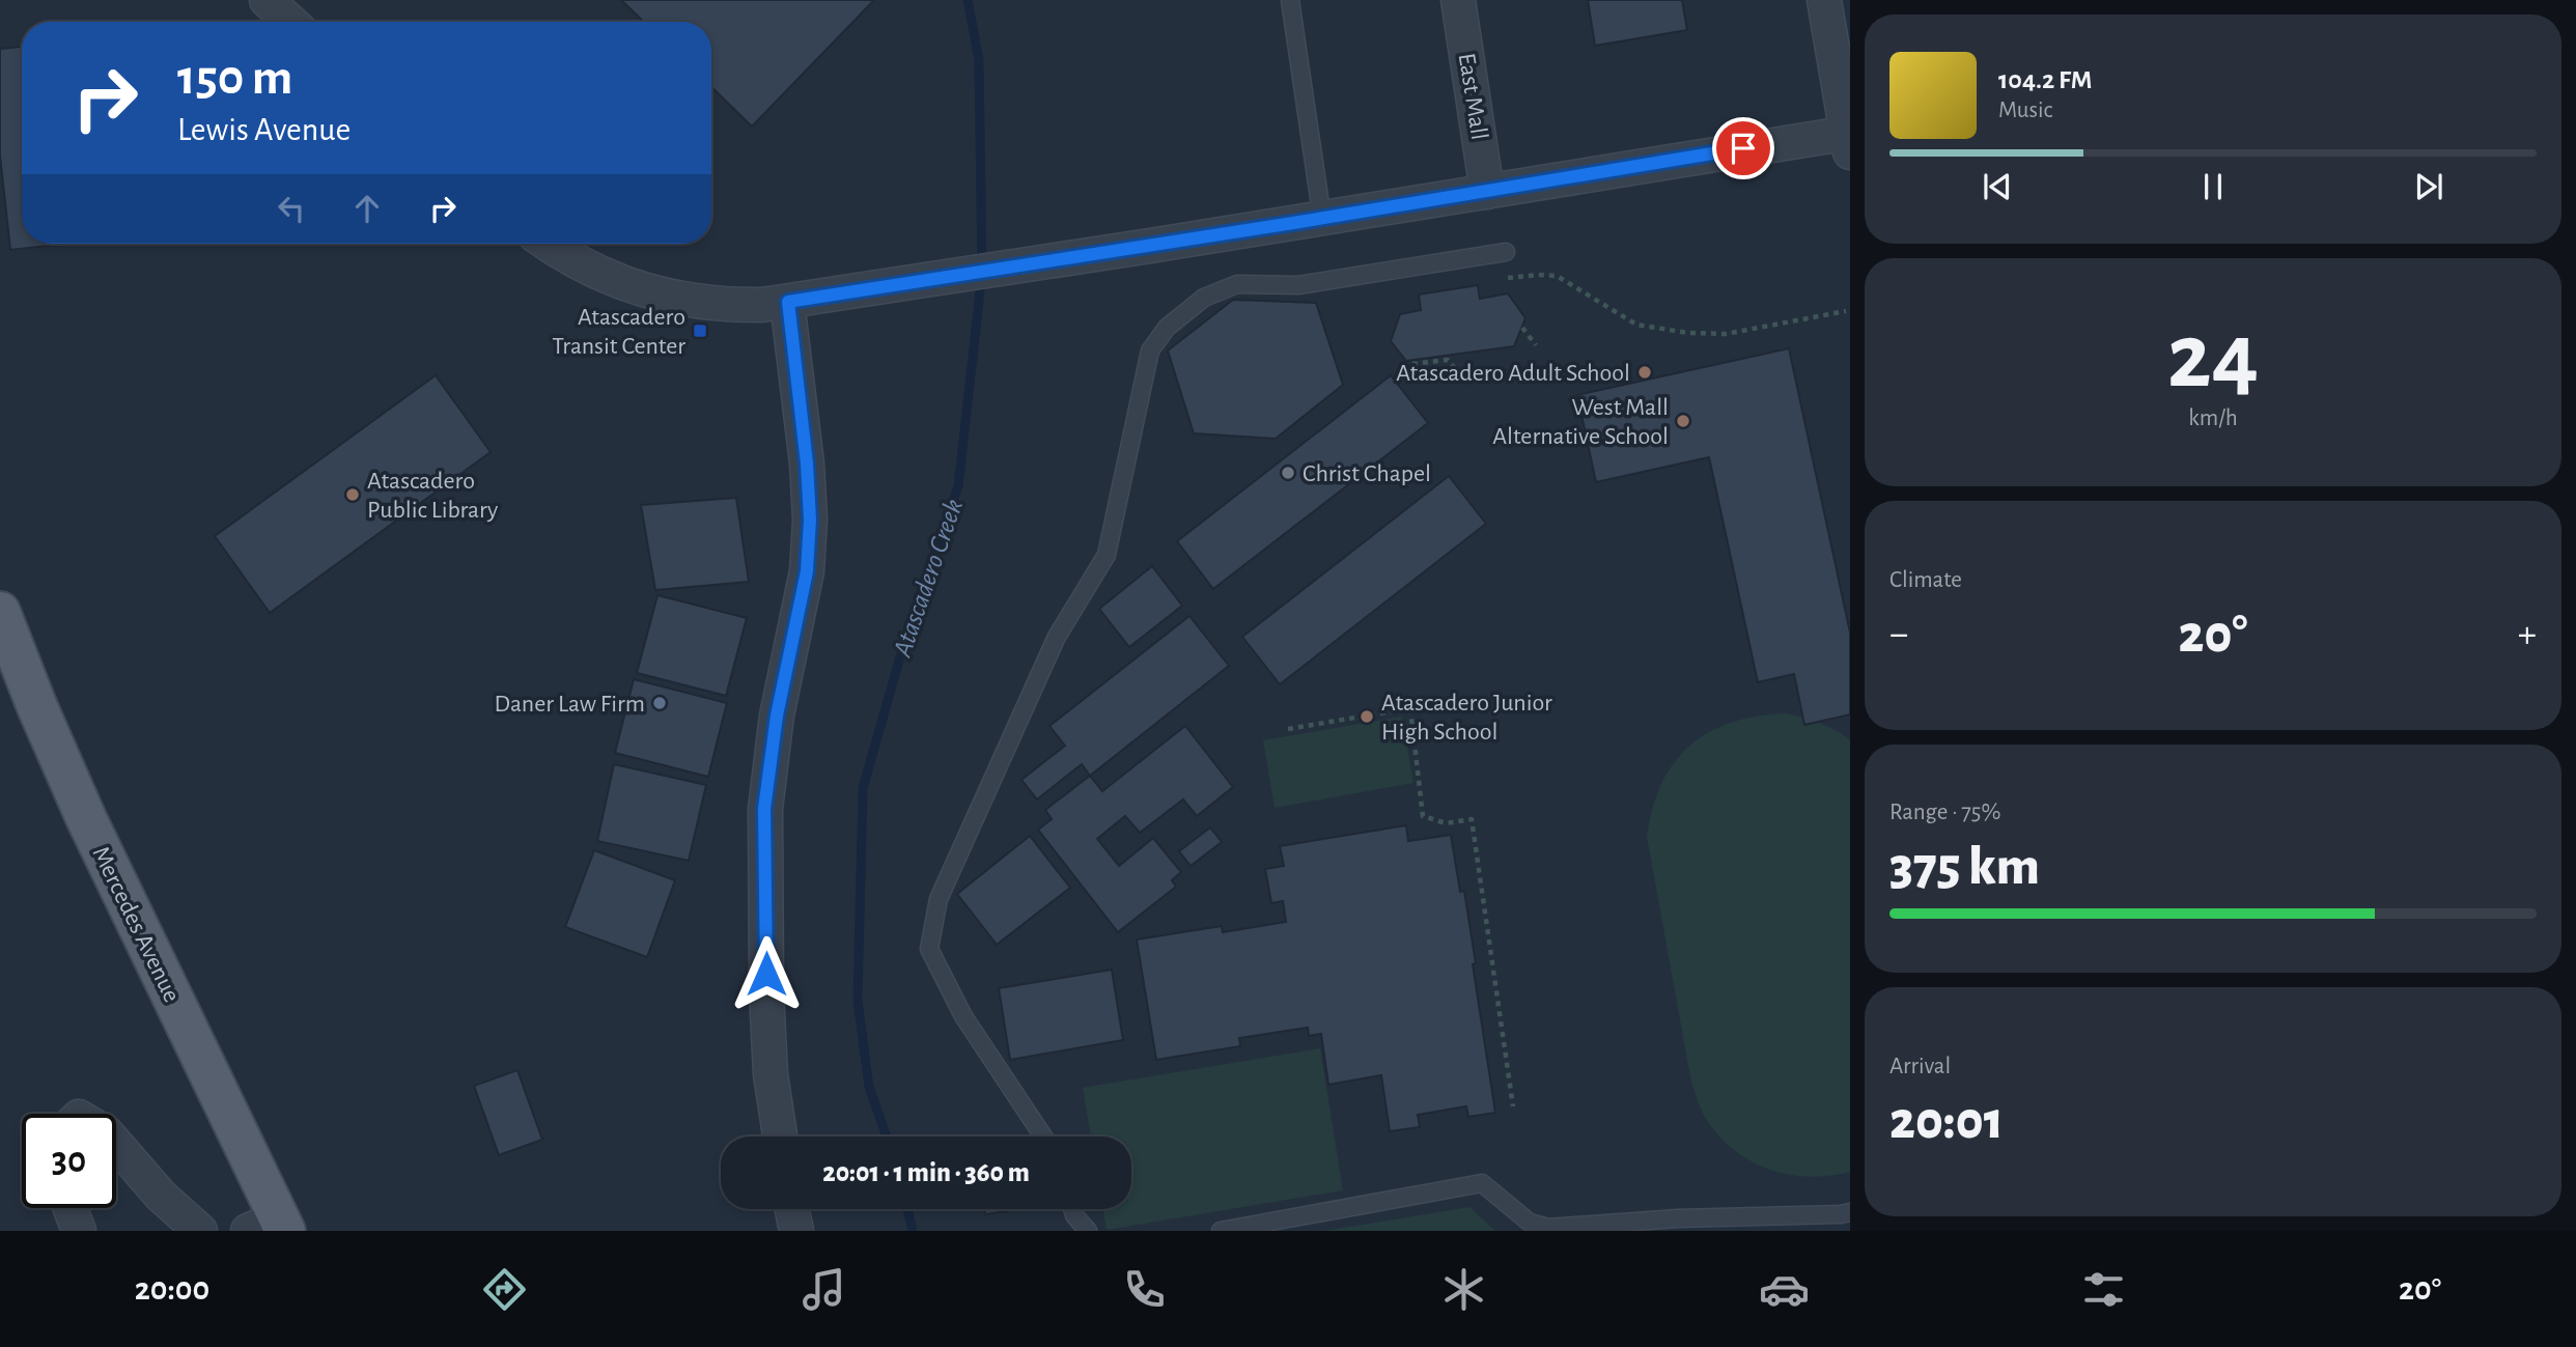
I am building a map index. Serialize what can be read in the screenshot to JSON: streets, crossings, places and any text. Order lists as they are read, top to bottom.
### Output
{
  "streets": {
    "main road": ["Mercedes Avenue"],
    "street": ["East Mall"]
  },
  "water": ["Atascadero Creek"],
  "places": {
    "transit": ["Atascadero Transit Center"],
    "other": [
      "Atascadero Adult School",
      "West Mall Alternative School",
      "Christ Chapel",
      "Atascadero Public Library",
      "Daner Law Firm",
      "Atascadero Junior High School"
    ]
  },
  "page": {
    "turn": ["150 m", "Lewis Avenue"],
    "song": ["104.2 FM", "Music"],
    "tile": [
      ["24", "km/h"],
      "Climate",
      ["Range · 75%", "375 km"],
      ["Arrival", "20:01"]
    ],
    "heat": ["−", "20°", "+"],
    "limit": "30",
    "trip": "20:01 · 1 min · 360 m",
    "tabs": ["20:00", "20°"]
  }
}
